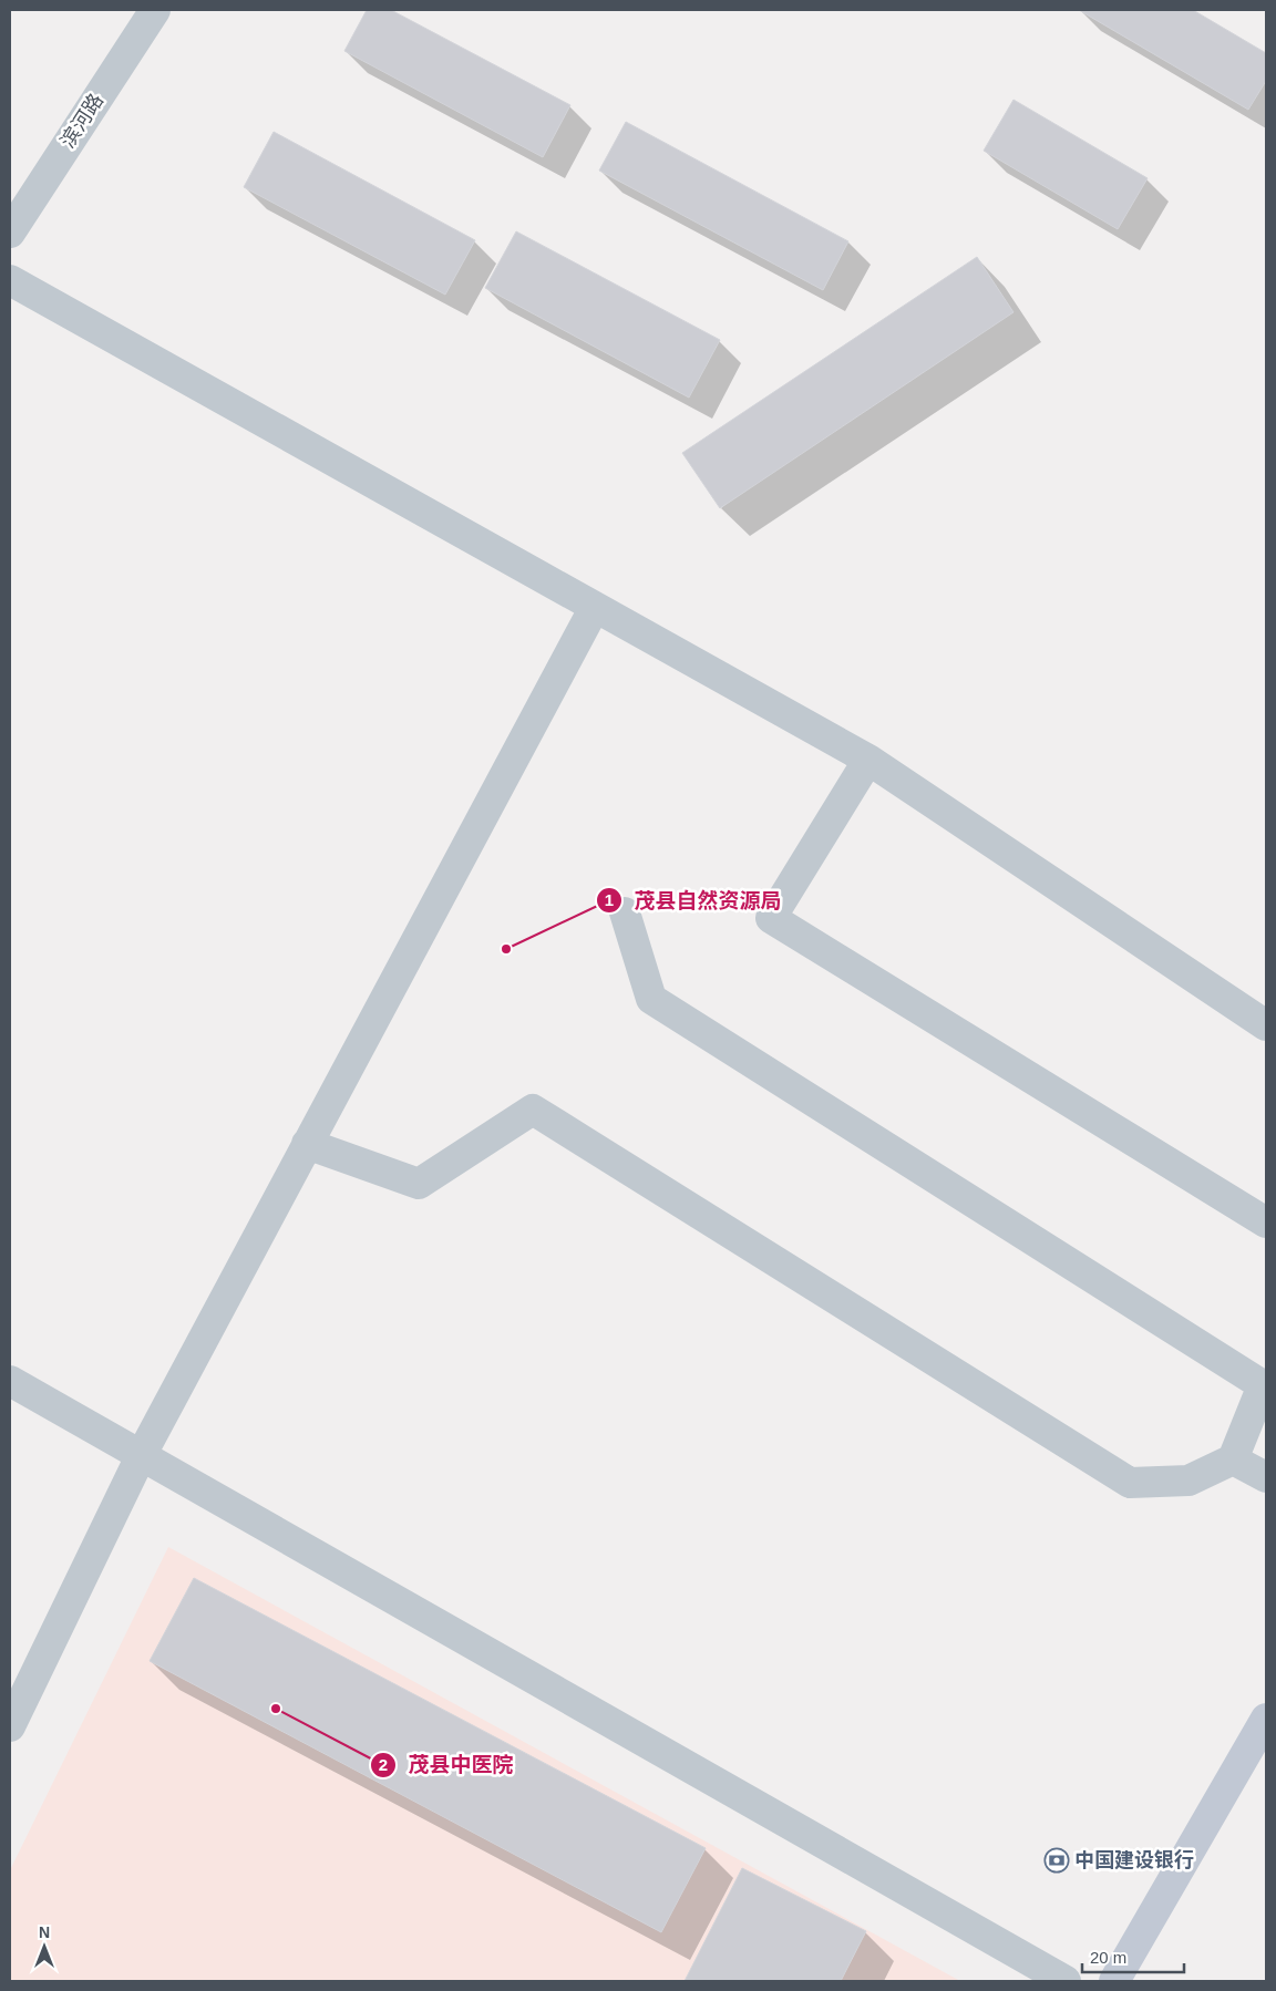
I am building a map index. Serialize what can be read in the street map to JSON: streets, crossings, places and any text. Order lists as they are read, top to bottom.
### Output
{
  "streets": {
    "street": ["滨河路"]
  },
  "places": {
    "other": ["茂县自然资源局", "茂县中医院"],
    "bank": ["中国建设银行"]
  },
  "scale_bar": "20 m",
  "north": "top"
}
